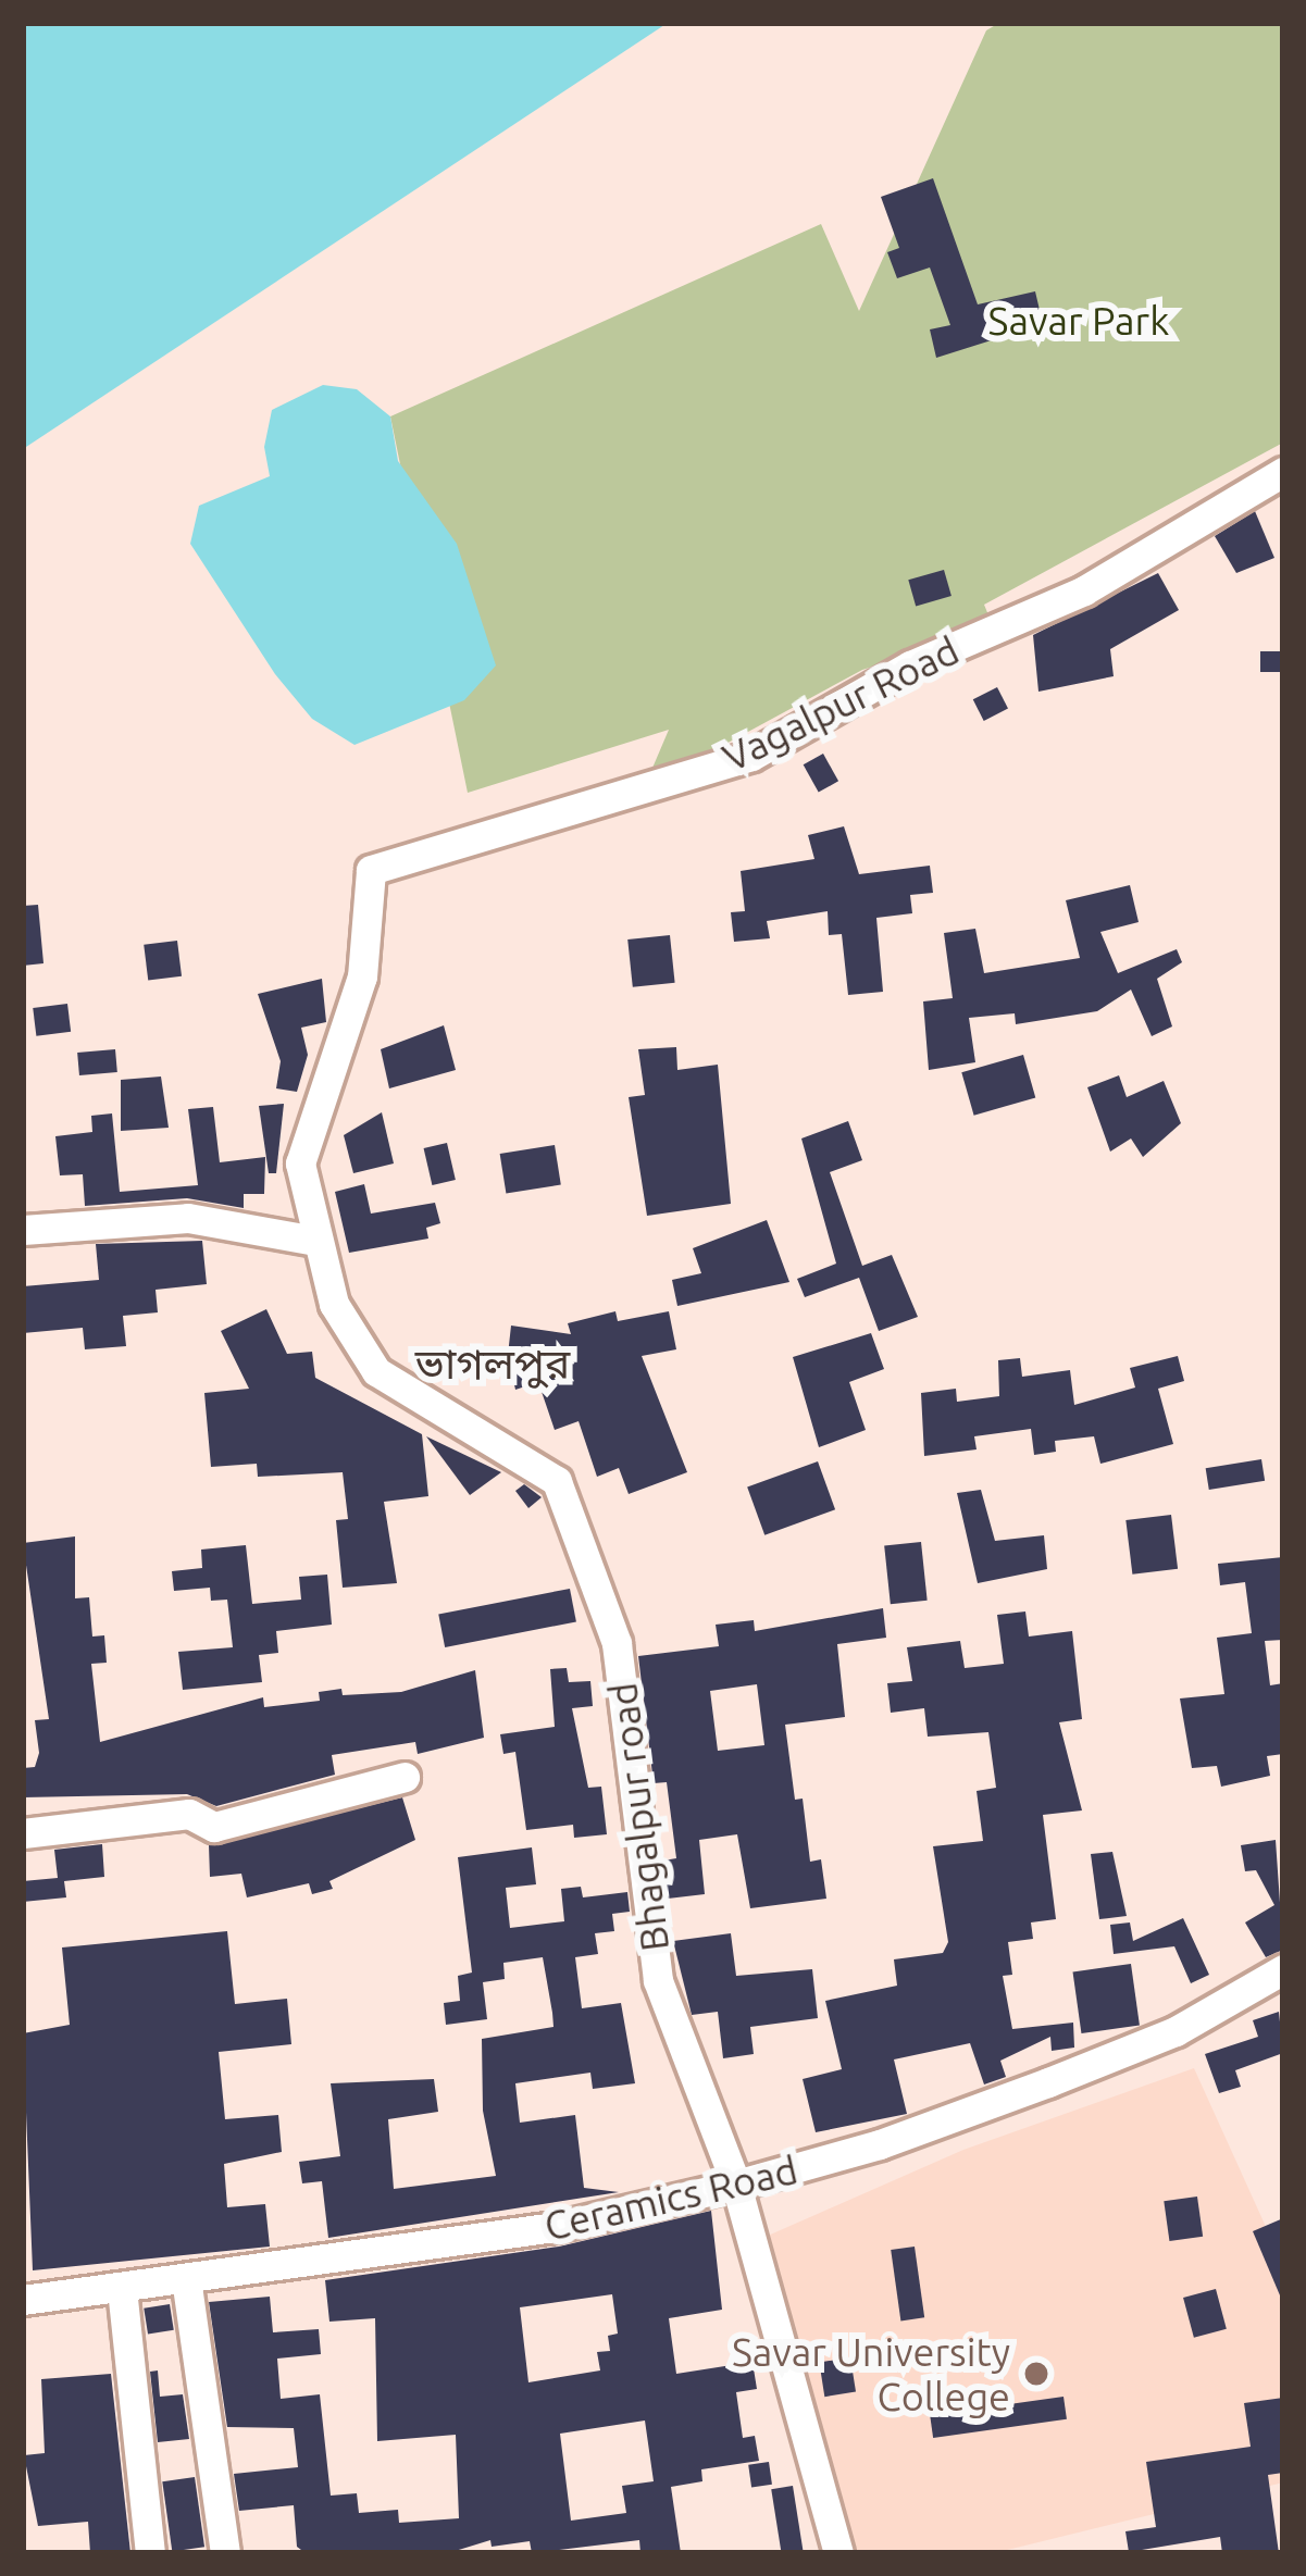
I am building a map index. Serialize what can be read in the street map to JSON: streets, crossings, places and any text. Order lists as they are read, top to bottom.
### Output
{
  "streets": {
    "street": ["Vagalpur Road", "Bhagalpur road", "Ceramics Road"]
  },
  "crossings": [
    ["Vagalpur Road", "Bhagalpur road"],
    ["Bhagalpur road", "Ceramics Road"]
  ],
  "districts": ["ভাগলপুর"],
  "parks": ["Savar Park"],
  "places": ["Savar University College"]
}
